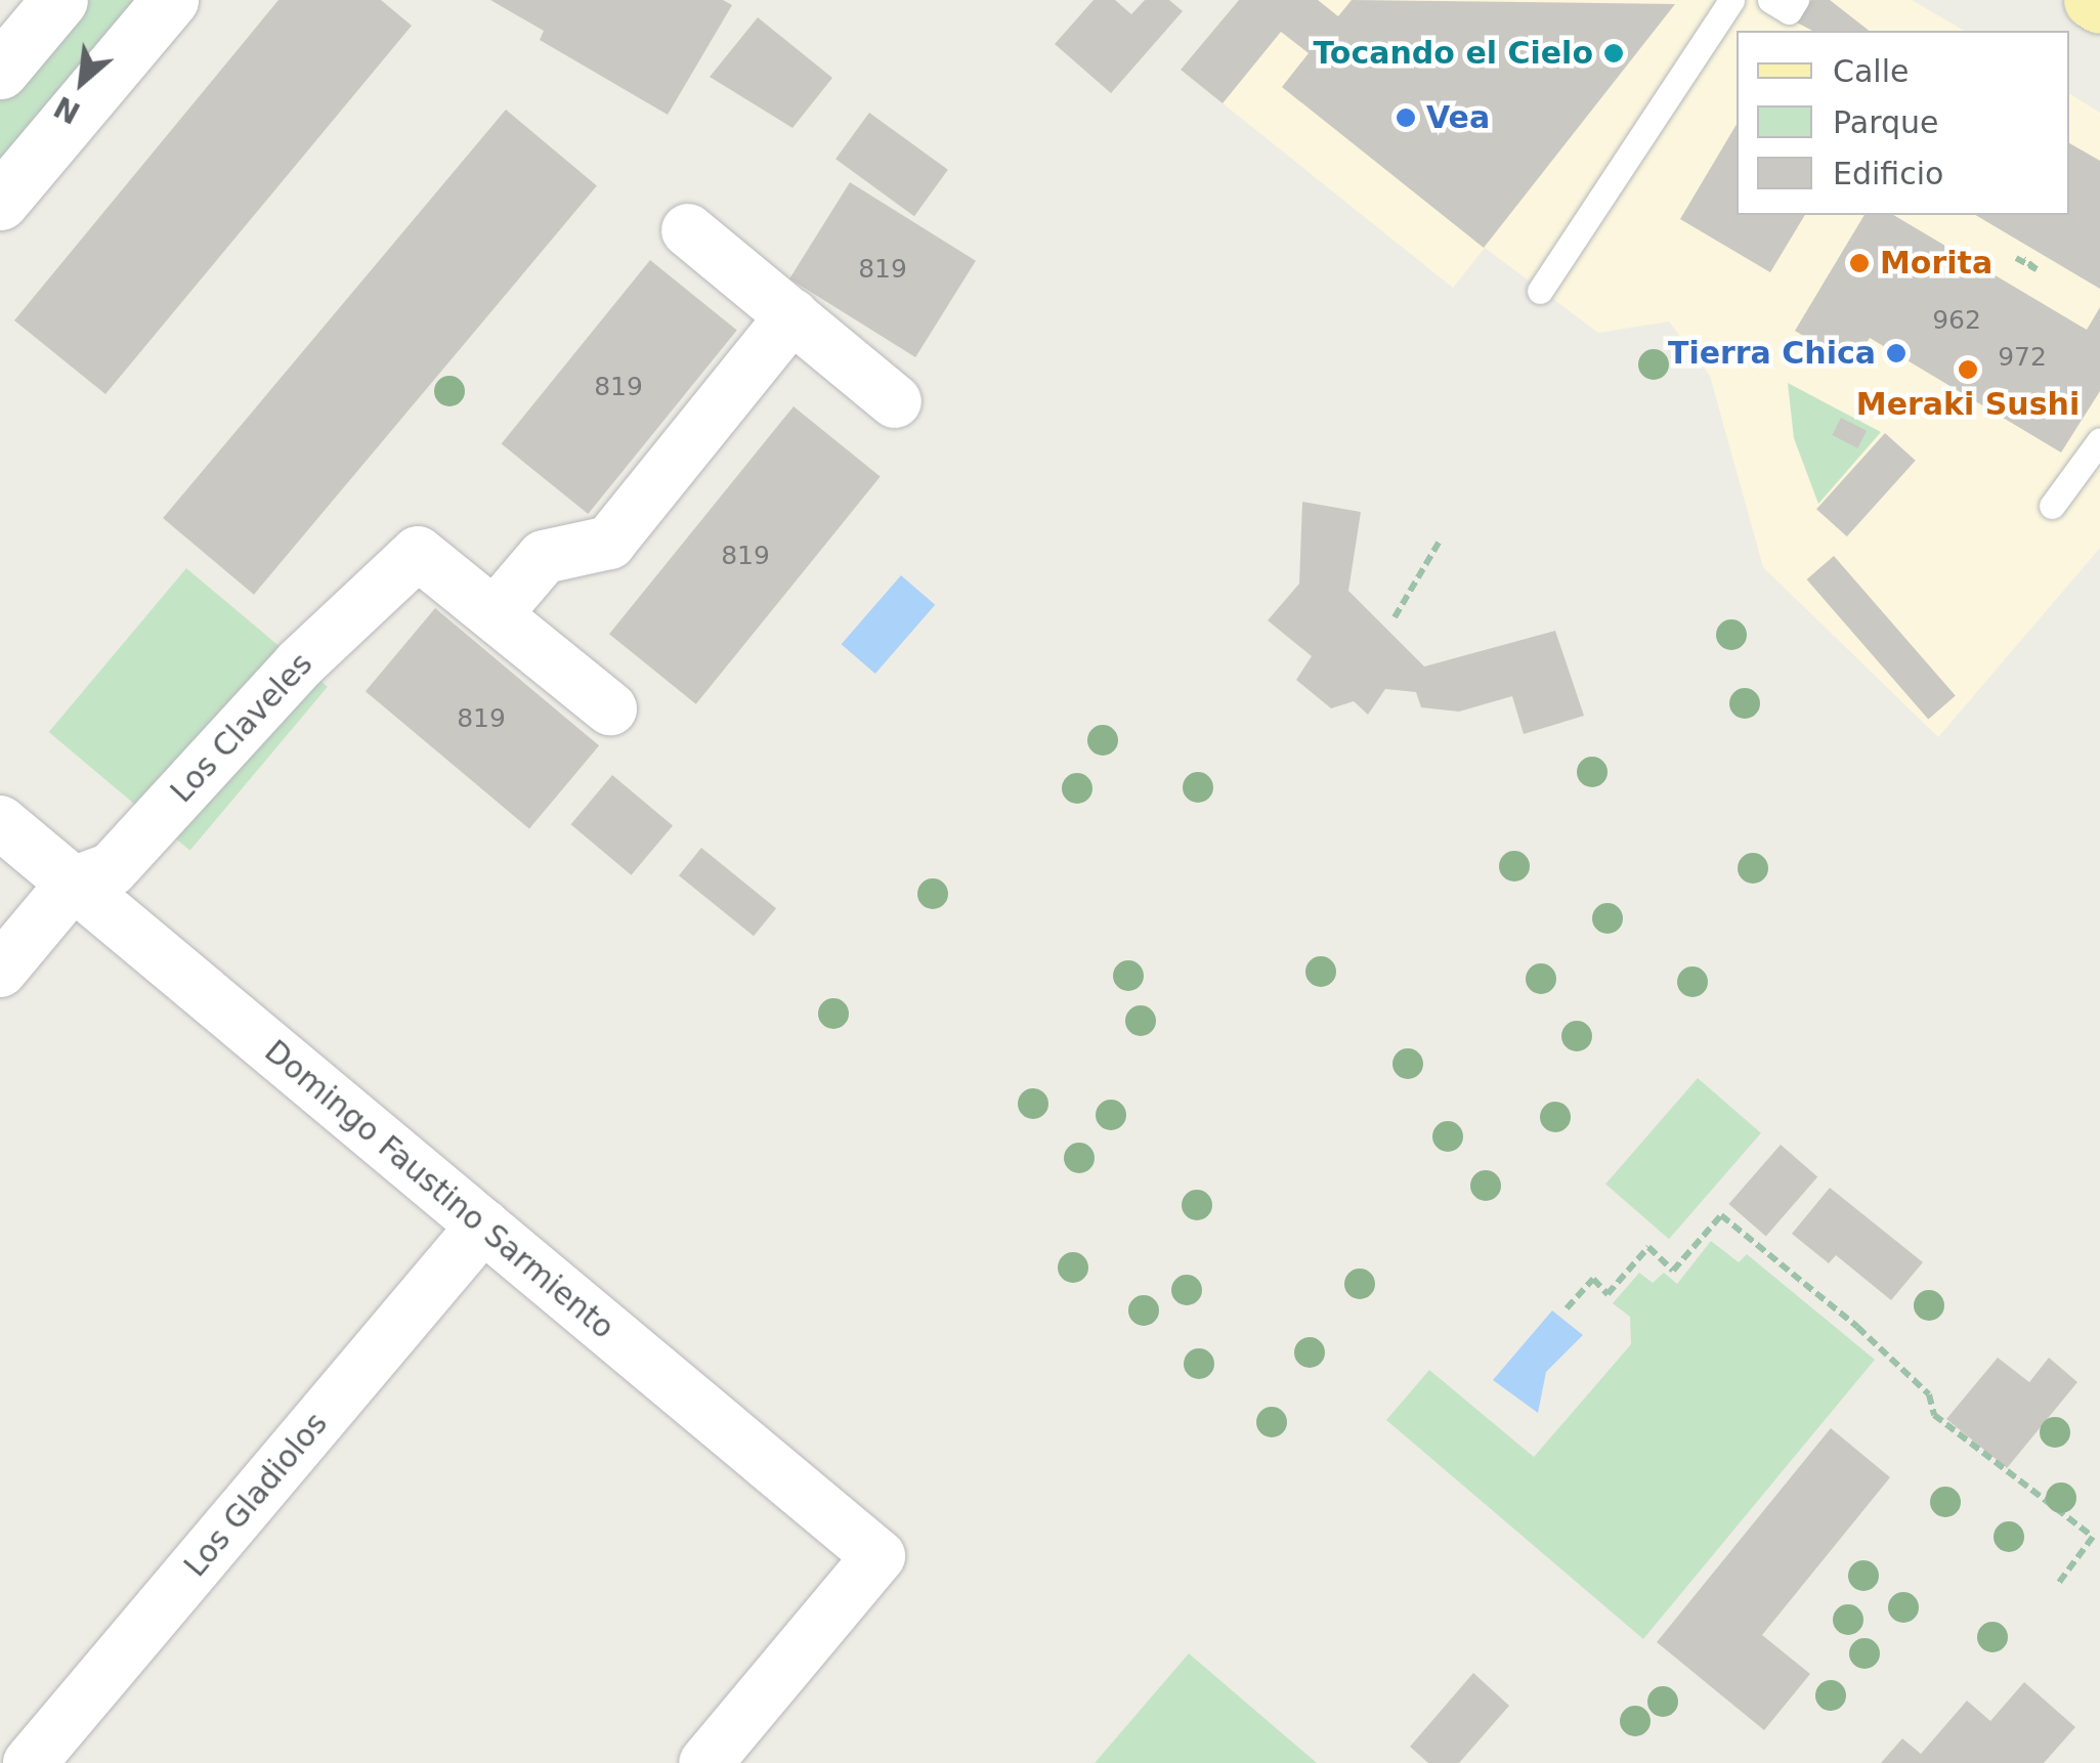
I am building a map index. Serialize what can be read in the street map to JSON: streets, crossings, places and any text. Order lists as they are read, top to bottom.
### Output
{
  "streets": {
    "street": ["Los Claveles", "Domingo Faustino Sarmiento", "Los Gladiolos"]
  },
  "crossings": [
    ["Los Claveles", "Domingo Faustino Sarmiento"],
    ["Domingo Faustino Sarmiento", "Los Gladiolos"]
  ],
  "places": [
    "Tocando el Cielo",
    "Vea",
    "Morita",
    "Tierra Chica",
    "Meraki Sushi"
  ],
  "house_numbers": [
    "819",
    "962",
    "972",
    "819",
    "819",
    "819"
  ],
  "legend": ["Calle", "Parque", "Edificio"],
  "north": "bottom left"
}
